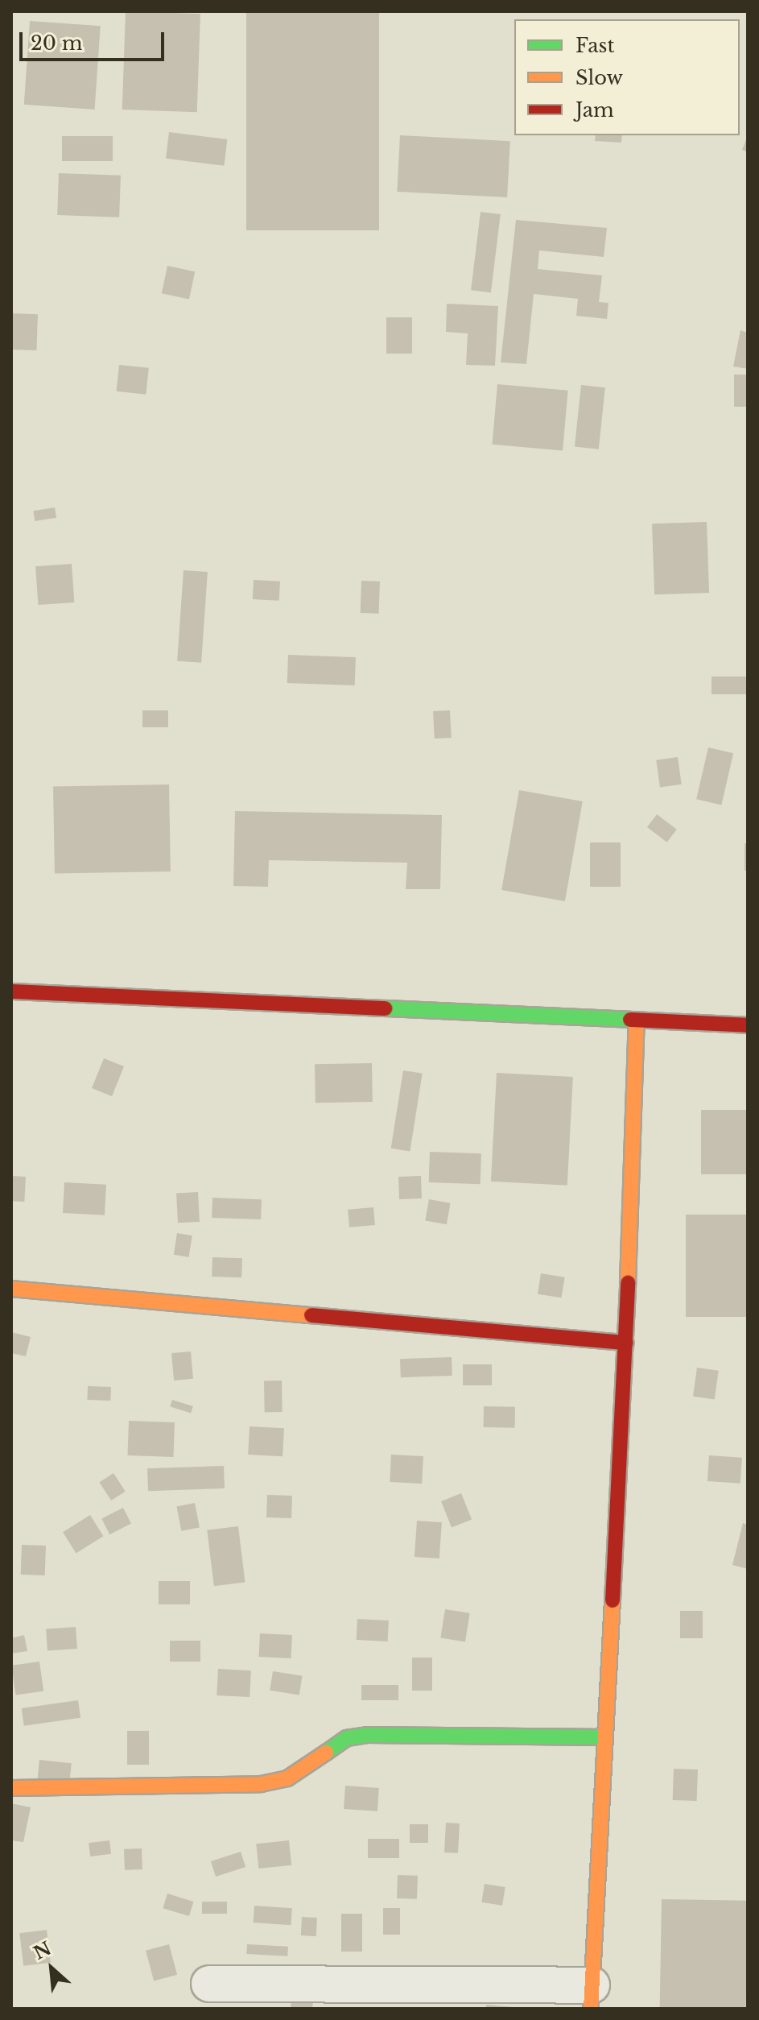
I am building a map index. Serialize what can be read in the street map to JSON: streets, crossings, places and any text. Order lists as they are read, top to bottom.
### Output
{
  "legend": ["Fast", "Slow", "Jam"],
  "scale_bar": "20 m",
  "north": "top left"
}
